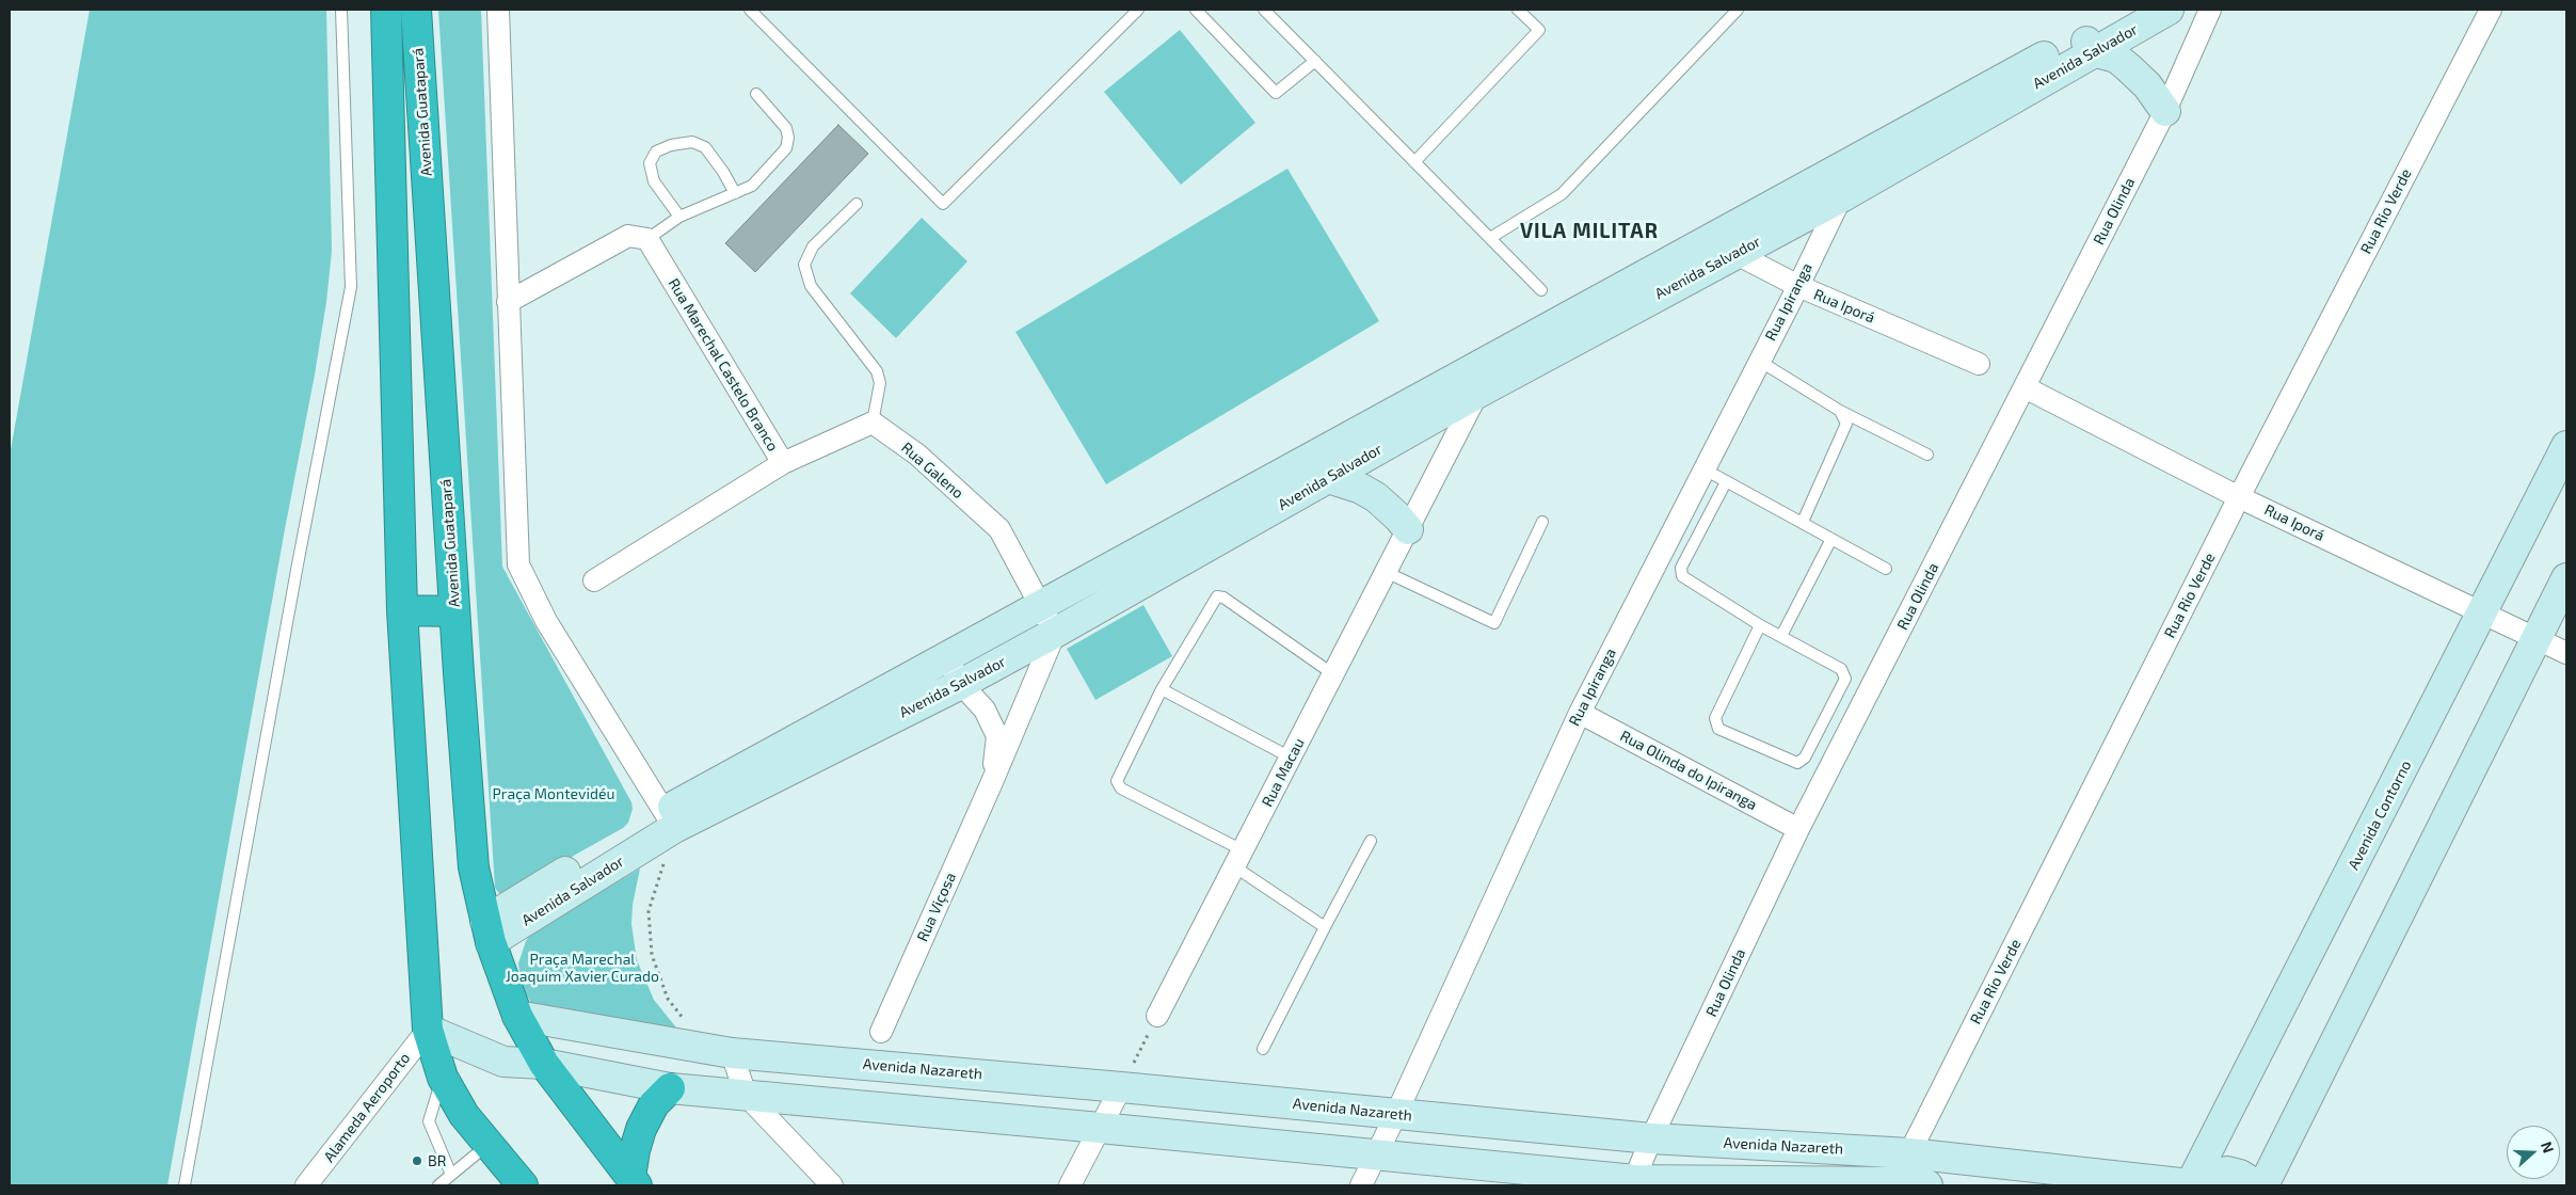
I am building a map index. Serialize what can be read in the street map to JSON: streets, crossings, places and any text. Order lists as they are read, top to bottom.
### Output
{
  "streets": {
    "highway": ["Avenida Guatapará"],
    "street": [
      "Avenida Salvador",
      "Rua Olinda",
      "Rua Rio Verde",
      "Rua Ipiranga",
      "Rua Iporá",
      "Rua Marechal Castelo Branco",
      "Rua Galeno",
      "Rua Olinda do Ipiranga",
      "Rua Macau",
      "Avenida Contorno",
      "Rua Viçosa",
      "Avenida Nazareth",
      "Alameda Aeroporto"
    ]
  },
  "crossings": [
    ["Avenida Salvador", "Avenida Guatapará"],
    ["Avenida Salvador", "Rua Ipiranga"],
    ["Avenida Salvador", "Rua Iporá"],
    ["Avenida Salvador", "Rua Galeno"],
    ["Avenida Salvador", "Rua Macau"],
    ["Avenida Salvador", "Rua Viçosa"],
    ["Avenida Guatapará", "Avenida Nazareth"],
    ["Avenida Guatapará", "Alameda Aeroporto"],
    ["Rua Olinda", "Rua Iporá"],
    ["Rua Olinda", "Rua Olinda do Ipiranga"],
    ["Rua Olinda", "Avenida Nazareth"],
    ["Rua Rio Verde", "Rua Iporá"],
    ["Rua Rio Verde", "Avenida Nazareth"],
    ["Rua Ipiranga", "Rua Iporá"],
    ["Rua Ipiranga", "Rua Olinda do Ipiranga"],
    ["Rua Ipiranga", "Avenida Nazareth"],
    ["Rua Iporá", "Avenida Contorno"],
    ["Rua Galeno", "Rua Viçosa"],
    ["Avenida Contorno", "Avenida Nazareth"]
  ],
  "districts": ["VILA MILITAR"],
  "parks": ["Praça Montevidéu", "Praça Marechal Joaquim Xavier Curado"],
  "places": ["BR"],
  "north": "right"
}
